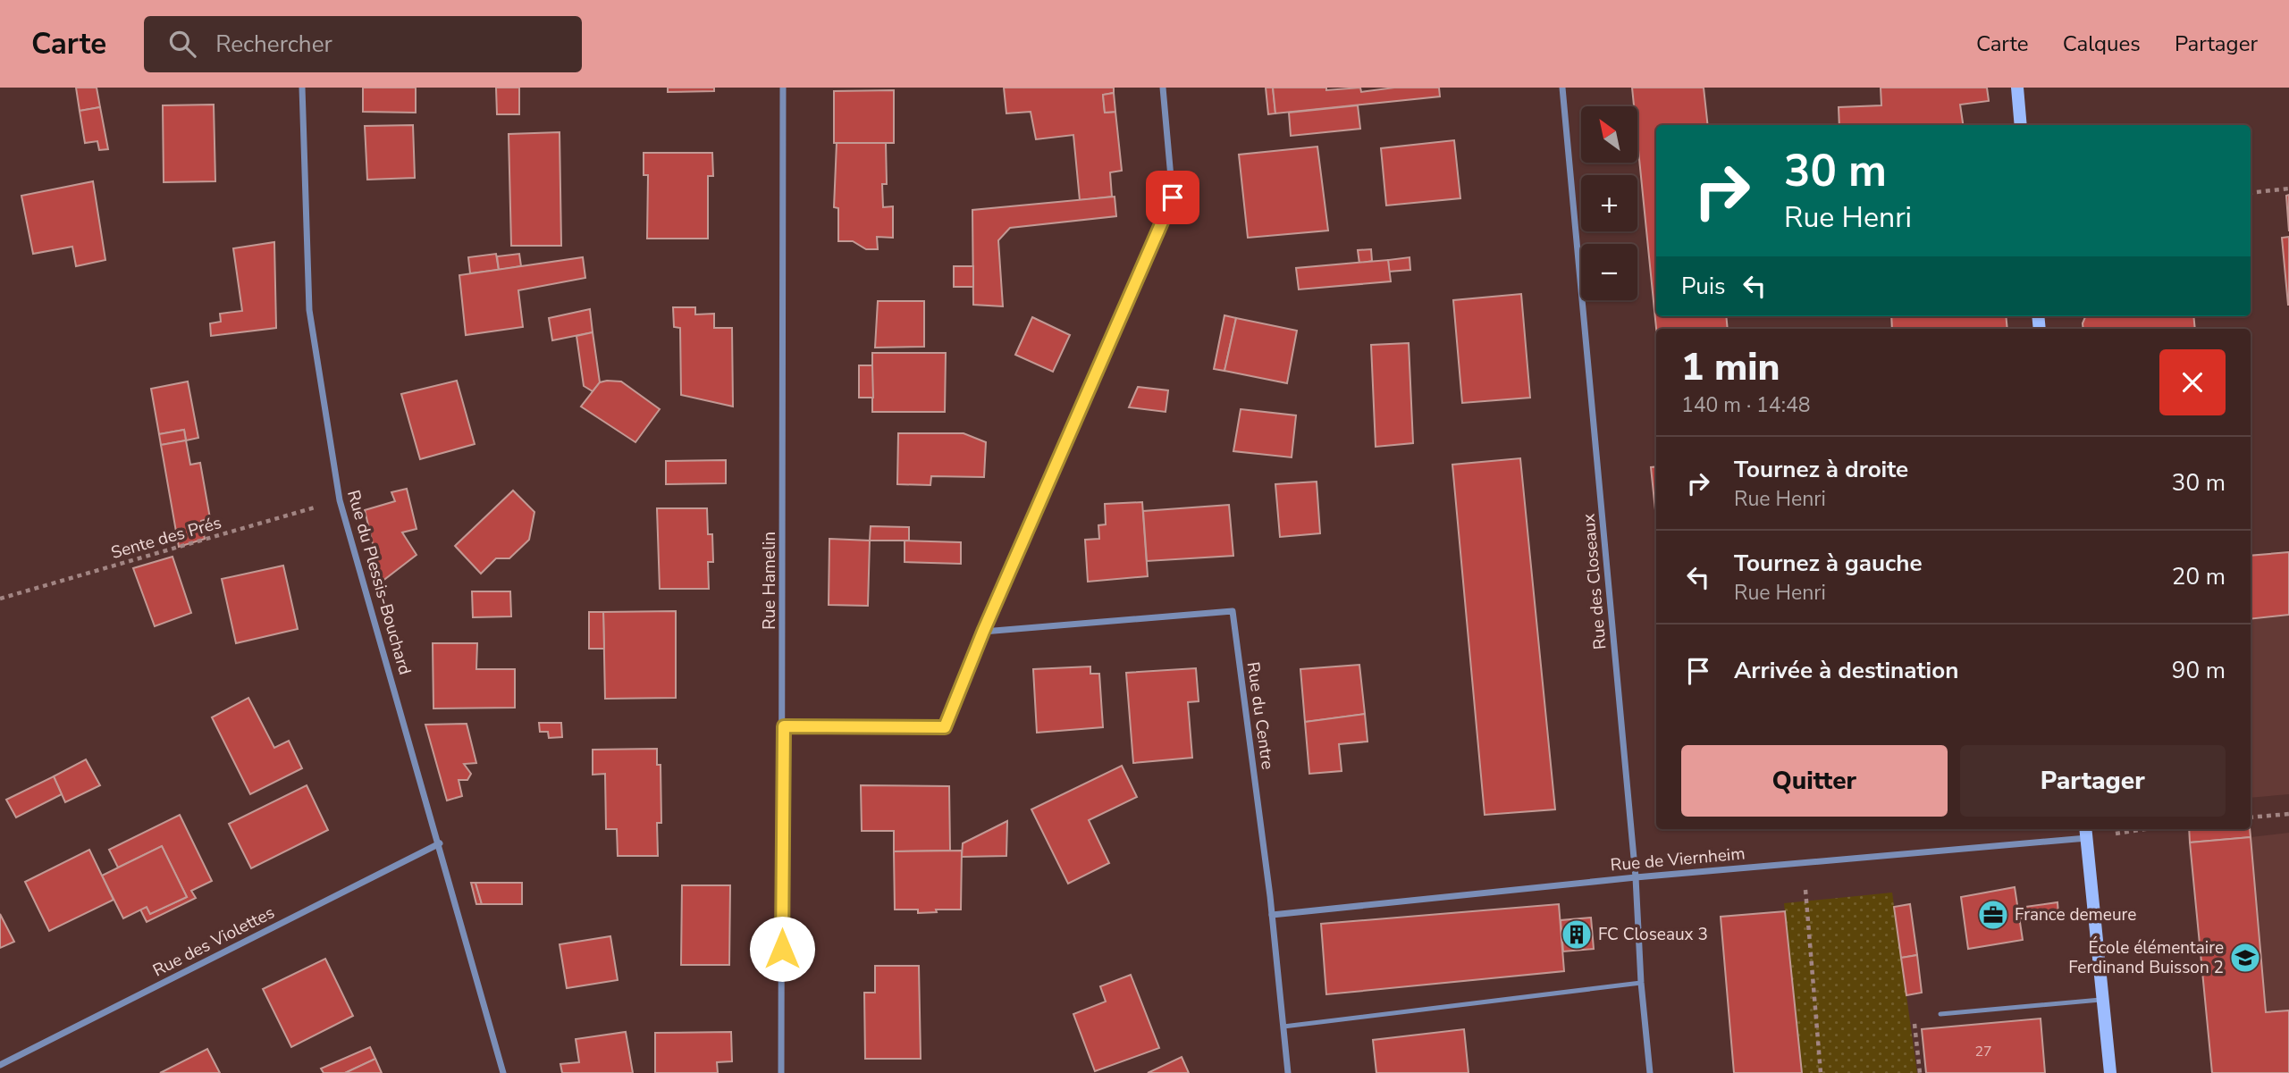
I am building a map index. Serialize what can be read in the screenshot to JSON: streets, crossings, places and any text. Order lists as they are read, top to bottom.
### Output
{
  "streets": {
    "street": [
      "Rue Hamelin",
      "Rue des Closeaux",
      "Rue du Plessis-Bouchard",
      "Rue du Centre",
      "Rue de Viernheim",
      "Rue des Violettes"
    ],
    "path": ["Sente des Prés"]
  },
  "crossings": [
    ["Sente des Prés", "Rue du Plessis-Bouchard"],
    ["Rue des Closeaux", "Rue de Viernheim"],
    ["Rue du Plessis-Bouchard", "Rue des Violettes"],
    ["Rue du Centre", "Rue de Viernheim"]
  ],
  "places": {
    "office": ["France demeure"],
    "building": ["FC Closeaux 3"],
    "school or university": ["École élémentaire Ferdinand Buisson 2"]
  },
  "house_numbers": ["27"],
  "north": "top left",
  "page": {
    "header": "Carte",
    "search": "Rechercher",
    "nav": ["Carte", "Calques", "Partager"],
    "map_buttons": ["+", "−"],
    "turn": ["30 m", "Rue Henri"],
    "then": "Puis",
    "heading": ["1 min", "140 m · 14:48"],
    "list": [
      {
        "name": "Tournez à droite",
        "note": "Rue Henri",
        "value": "30 m"
      },
      {
        "name": "Tournez à gauche",
        "note": "Rue Henri",
        "value": "20 m"
      },
      {
        "name": "Arrivée à destination",
        "value": "90 m"
      }
    ],
    "buttons": ["Quitter", "Partager"]
  }
}
